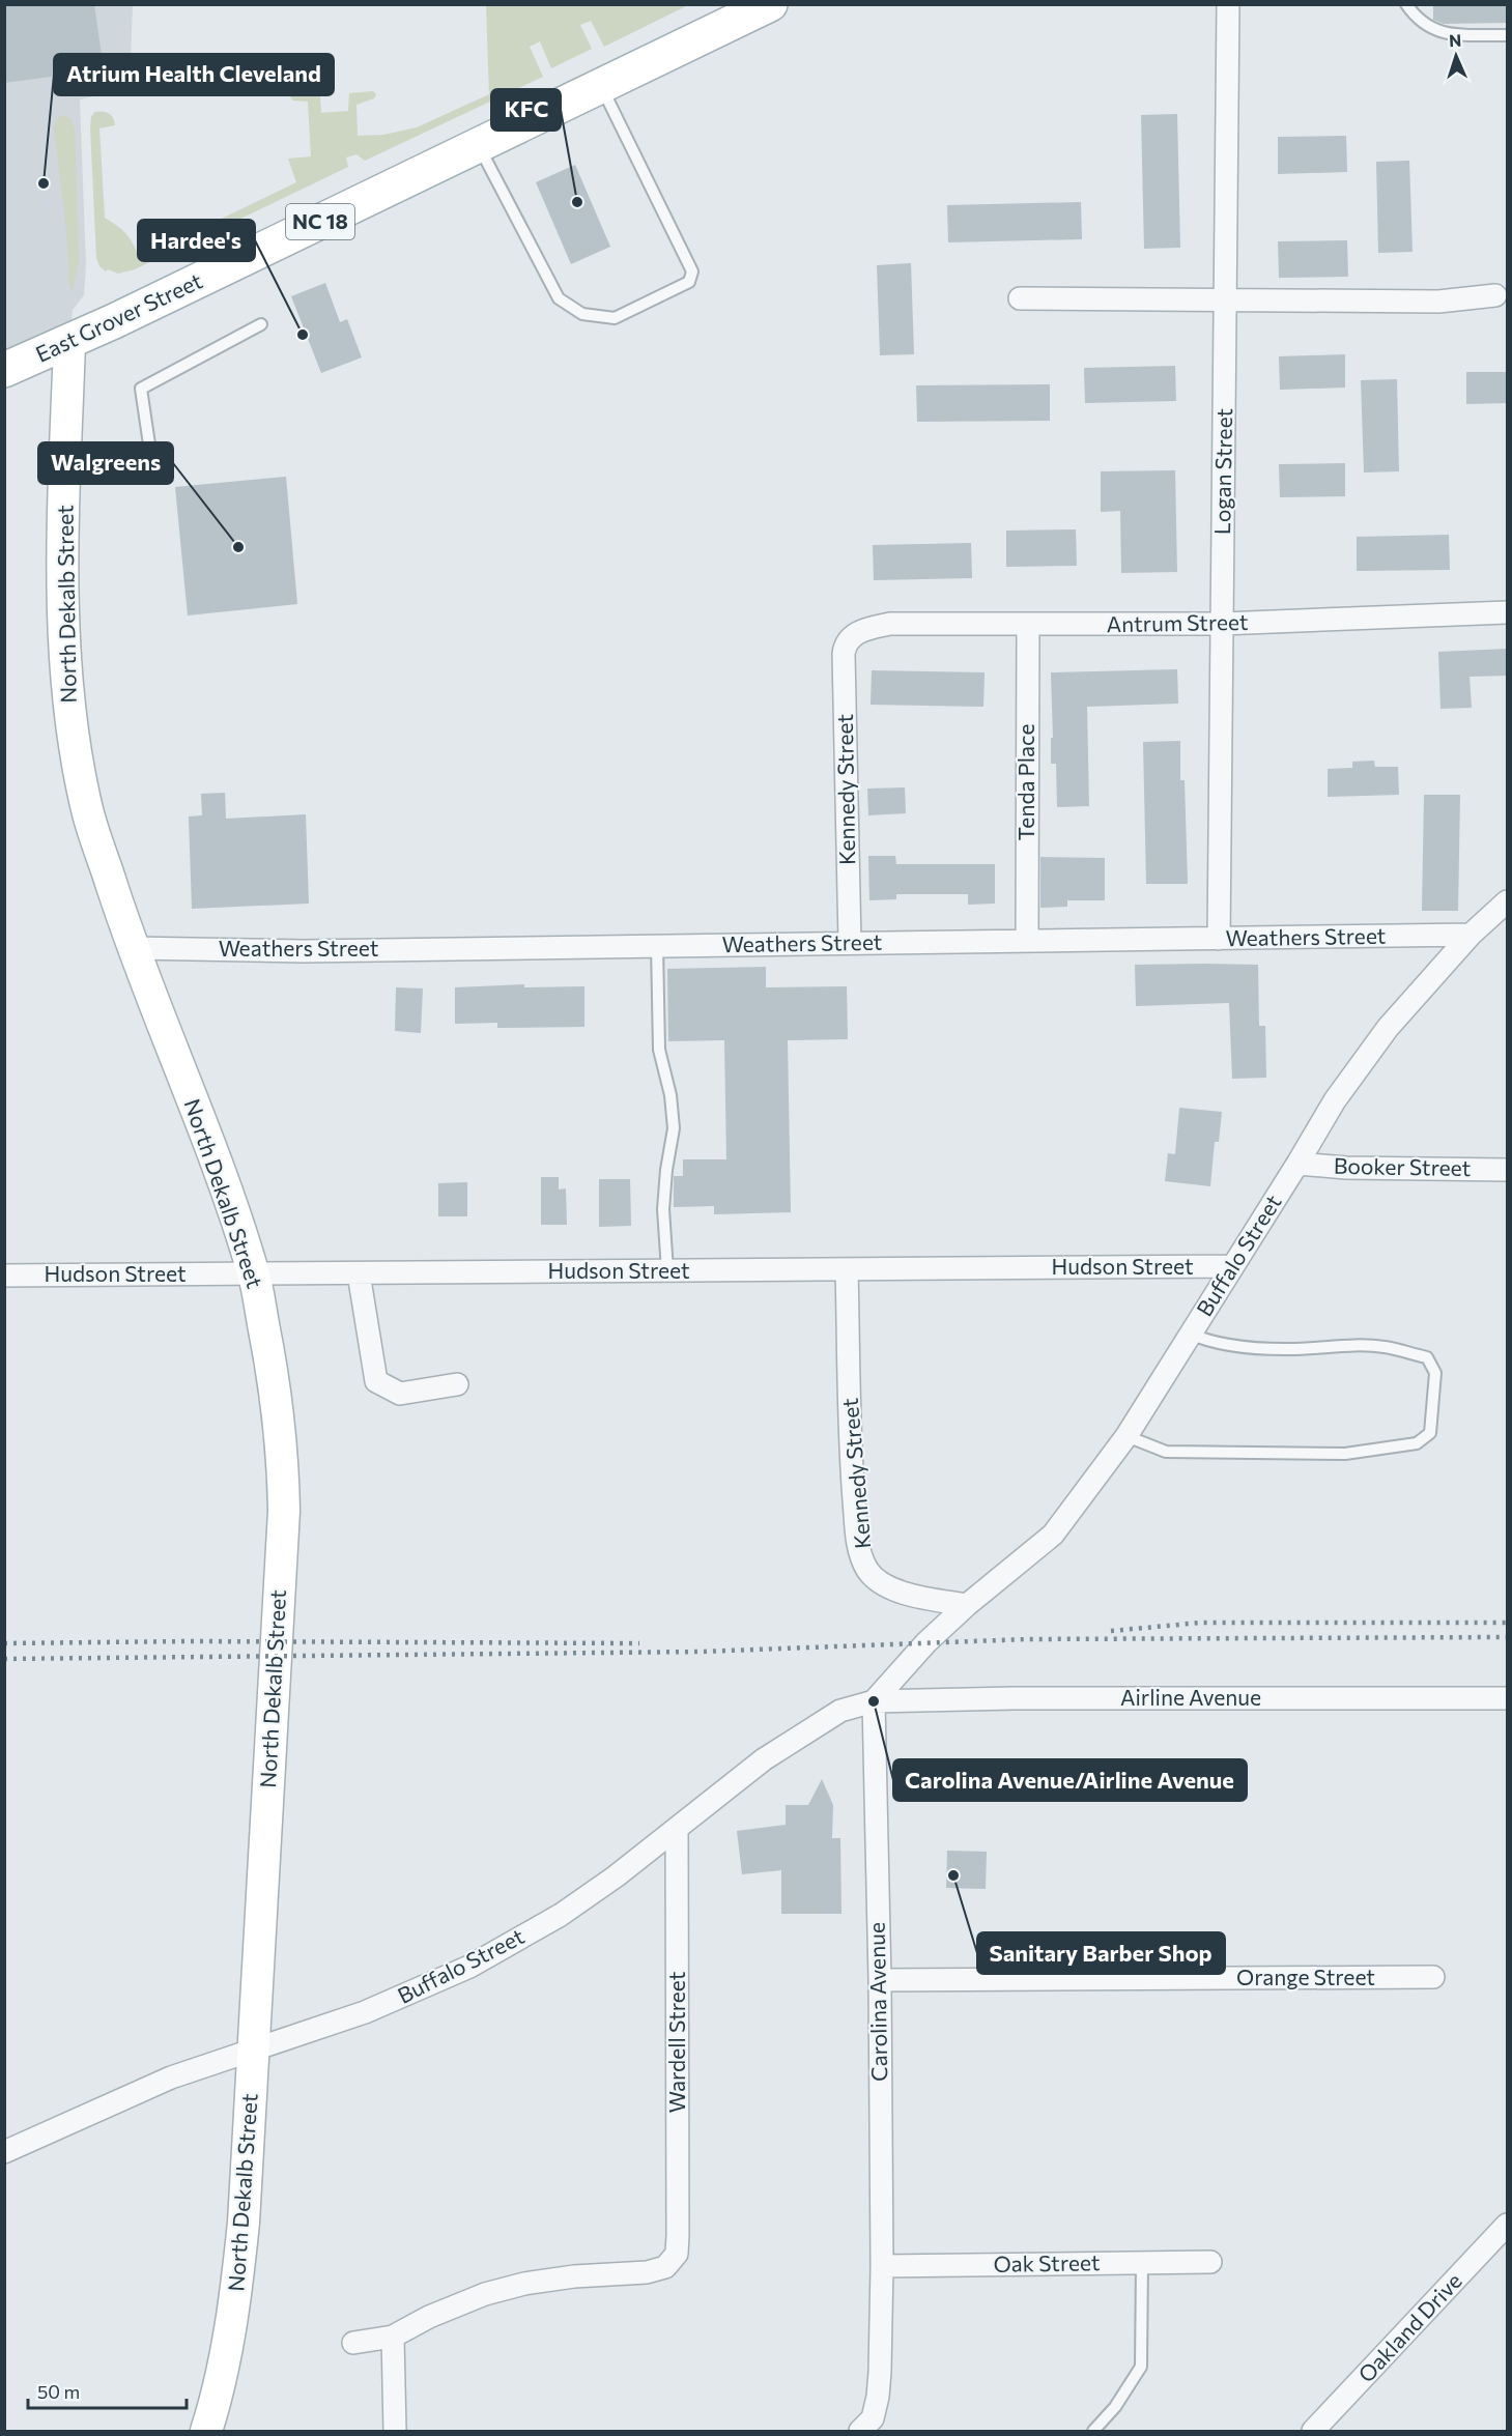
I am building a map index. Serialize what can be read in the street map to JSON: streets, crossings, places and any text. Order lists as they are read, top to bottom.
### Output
{
  "streets": {
    "main road": ["NC 18", "East Grover Street", "North Dekalb Street"],
    "street": [
      "Logan Street",
      "Antrum Street",
      "Tenda Place",
      "Kennedy Street",
      "Weathers Street",
      "Booker Street",
      "Buffalo Street",
      "Hudson Street",
      "Airline Avenue",
      "Orange Street",
      "Carolina Avenue",
      "Wardell Street",
      "Oak Street",
      "Oakland Drive"
    ]
  },
  "crossings": [
    ["East Grover Street", "North Dekalb Street"],
    ["Logan Street", "Antrum Street"],
    ["Logan Street", "Weathers Street"],
    ["North Dekalb Street", "Weathers Street"],
    ["North Dekalb Street", "Buffalo Street"],
    ["North Dekalb Street", "Hudson Street"],
    ["Antrum Street", "Tenda Place"],
    ["Antrum Street", "Kennedy Street"],
    ["Tenda Place", "Weathers Street"],
    ["Kennedy Street", "Weathers Street"],
    ["Kennedy Street", "Buffalo Street"],
    ["Kennedy Street", "Hudson Street"],
    ["Weathers Street", "Buffalo Street"],
    ["Booker Street", "Buffalo Street"],
    ["Buffalo Street", "Hudson Street"],
    ["Buffalo Street", "Airline Avenue"],
    ["Buffalo Street", "Carolina Avenue"],
    ["Buffalo Street", "Wardell Street"],
    ["Airline Avenue", "Carolina Avenue"],
    ["Orange Street", "Carolina Avenue"],
    ["Carolina Avenue", "Oak Street"]
  ],
  "places": [
    "Atrium Health Cleveland",
    "KFC",
    "Hardee's",
    "Walgreens",
    "Carolina Avenue/Airline Avenue",
    "Sanitary Barber Shop"
  ],
  "scale_bar": "50 m",
  "north": "top"
}
